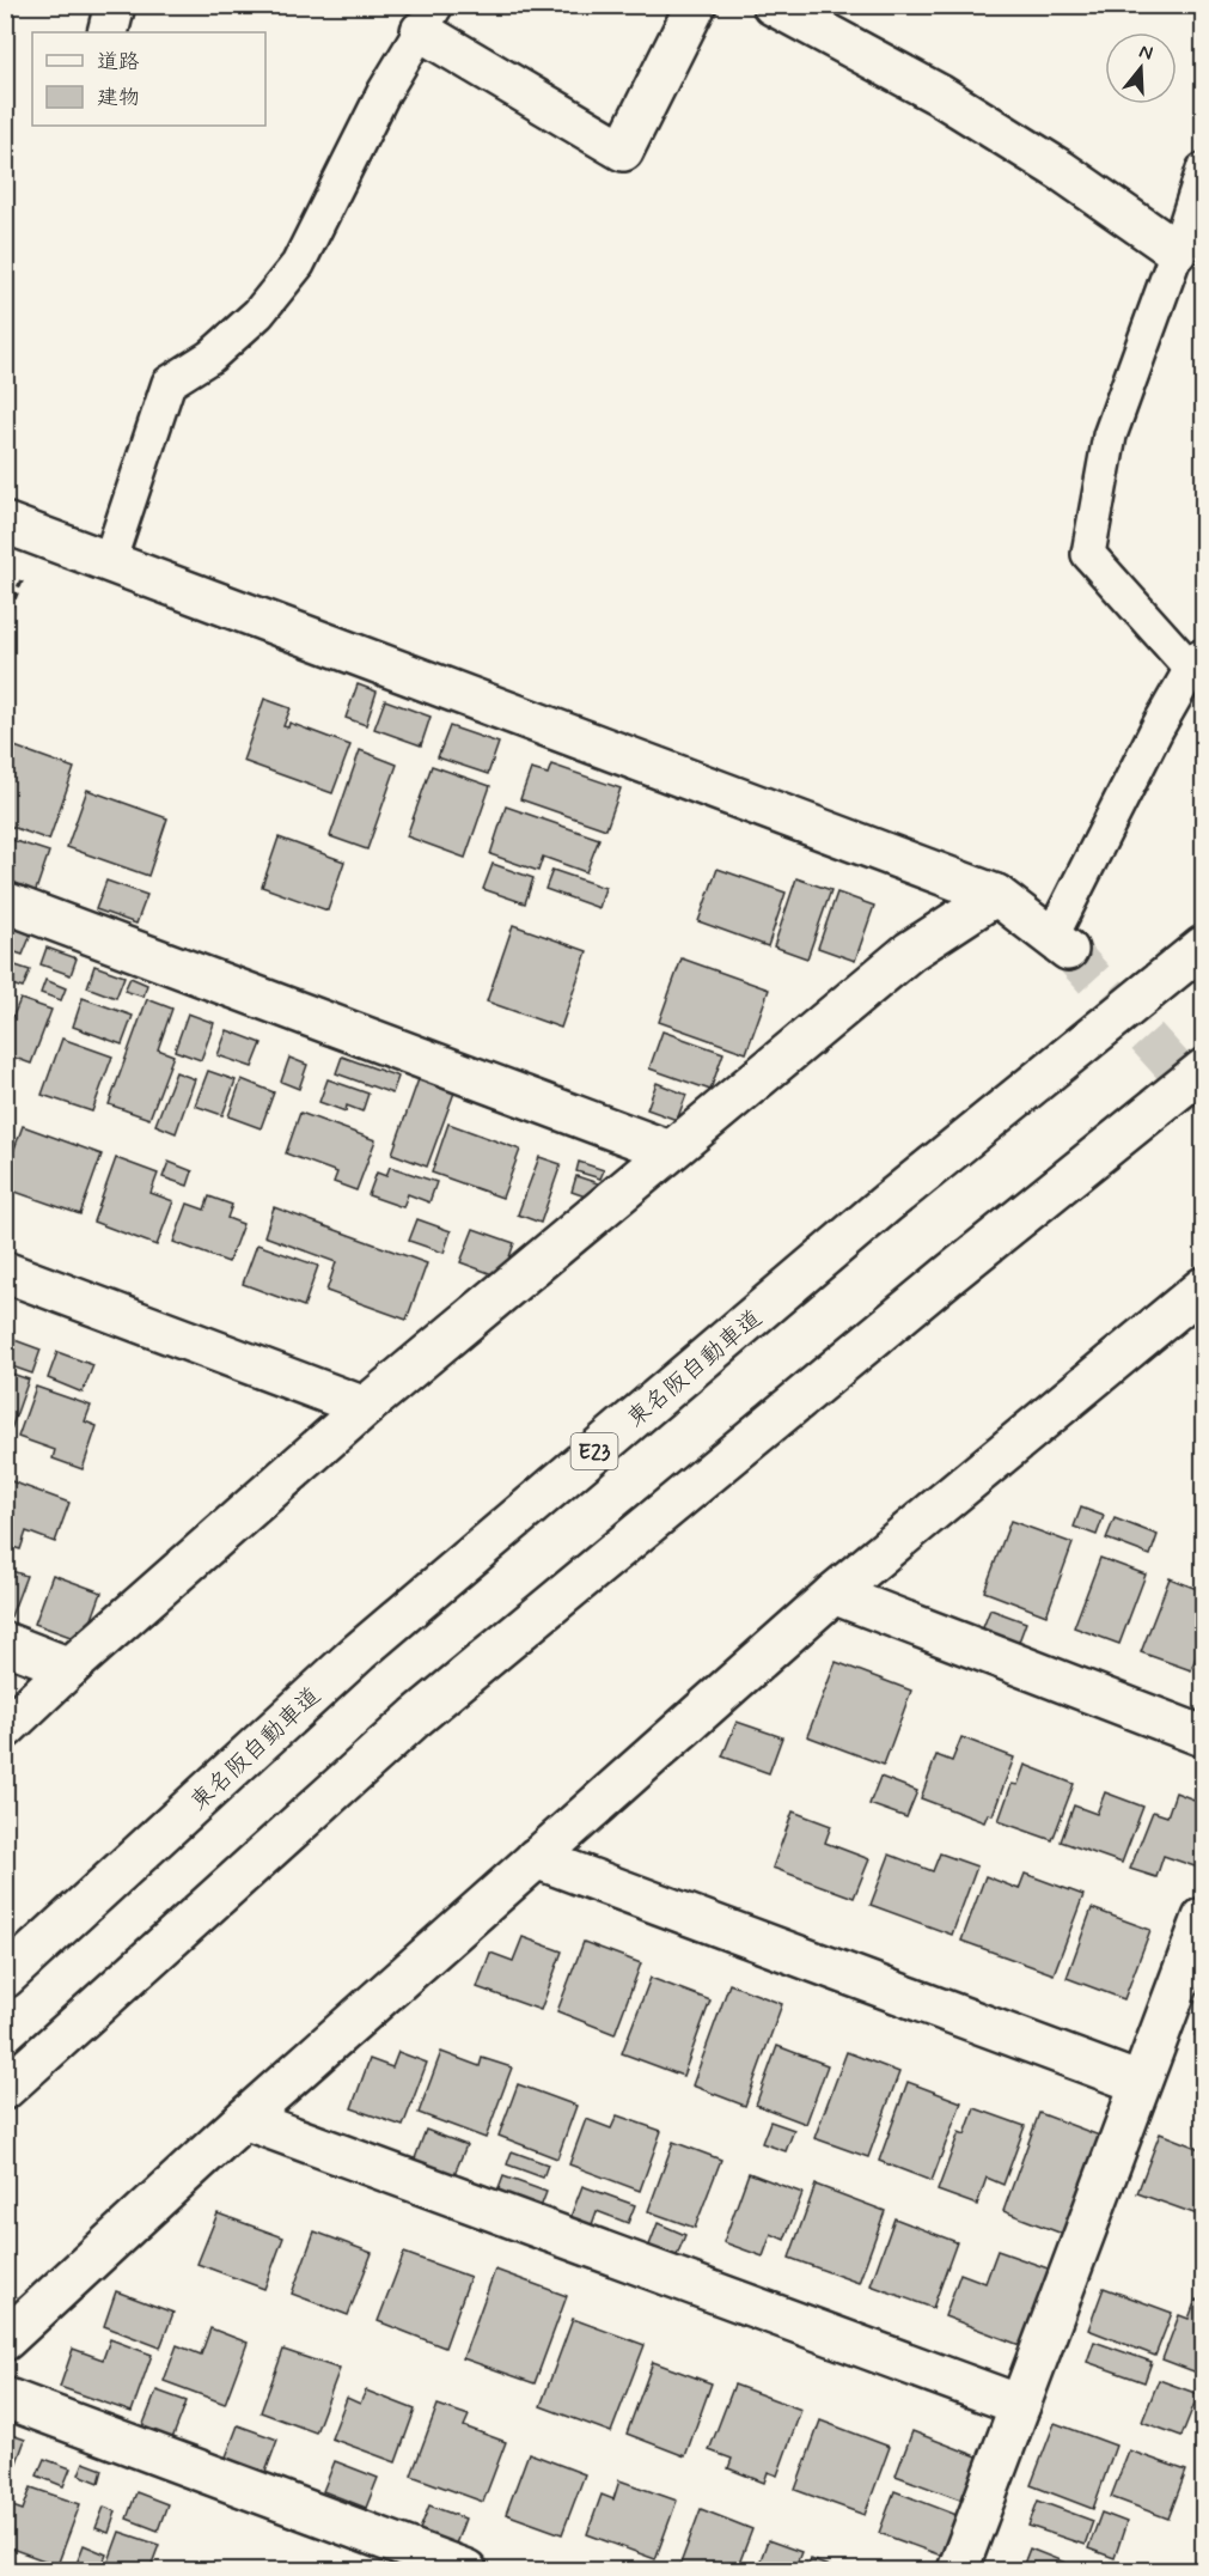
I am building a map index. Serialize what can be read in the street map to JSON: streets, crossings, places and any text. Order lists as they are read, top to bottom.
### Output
{
  "streets": {
    "main road": ["東名阪自動車道", "E23"]
  },
  "legend": ["道路", "建物"],
  "north": "top"
}
